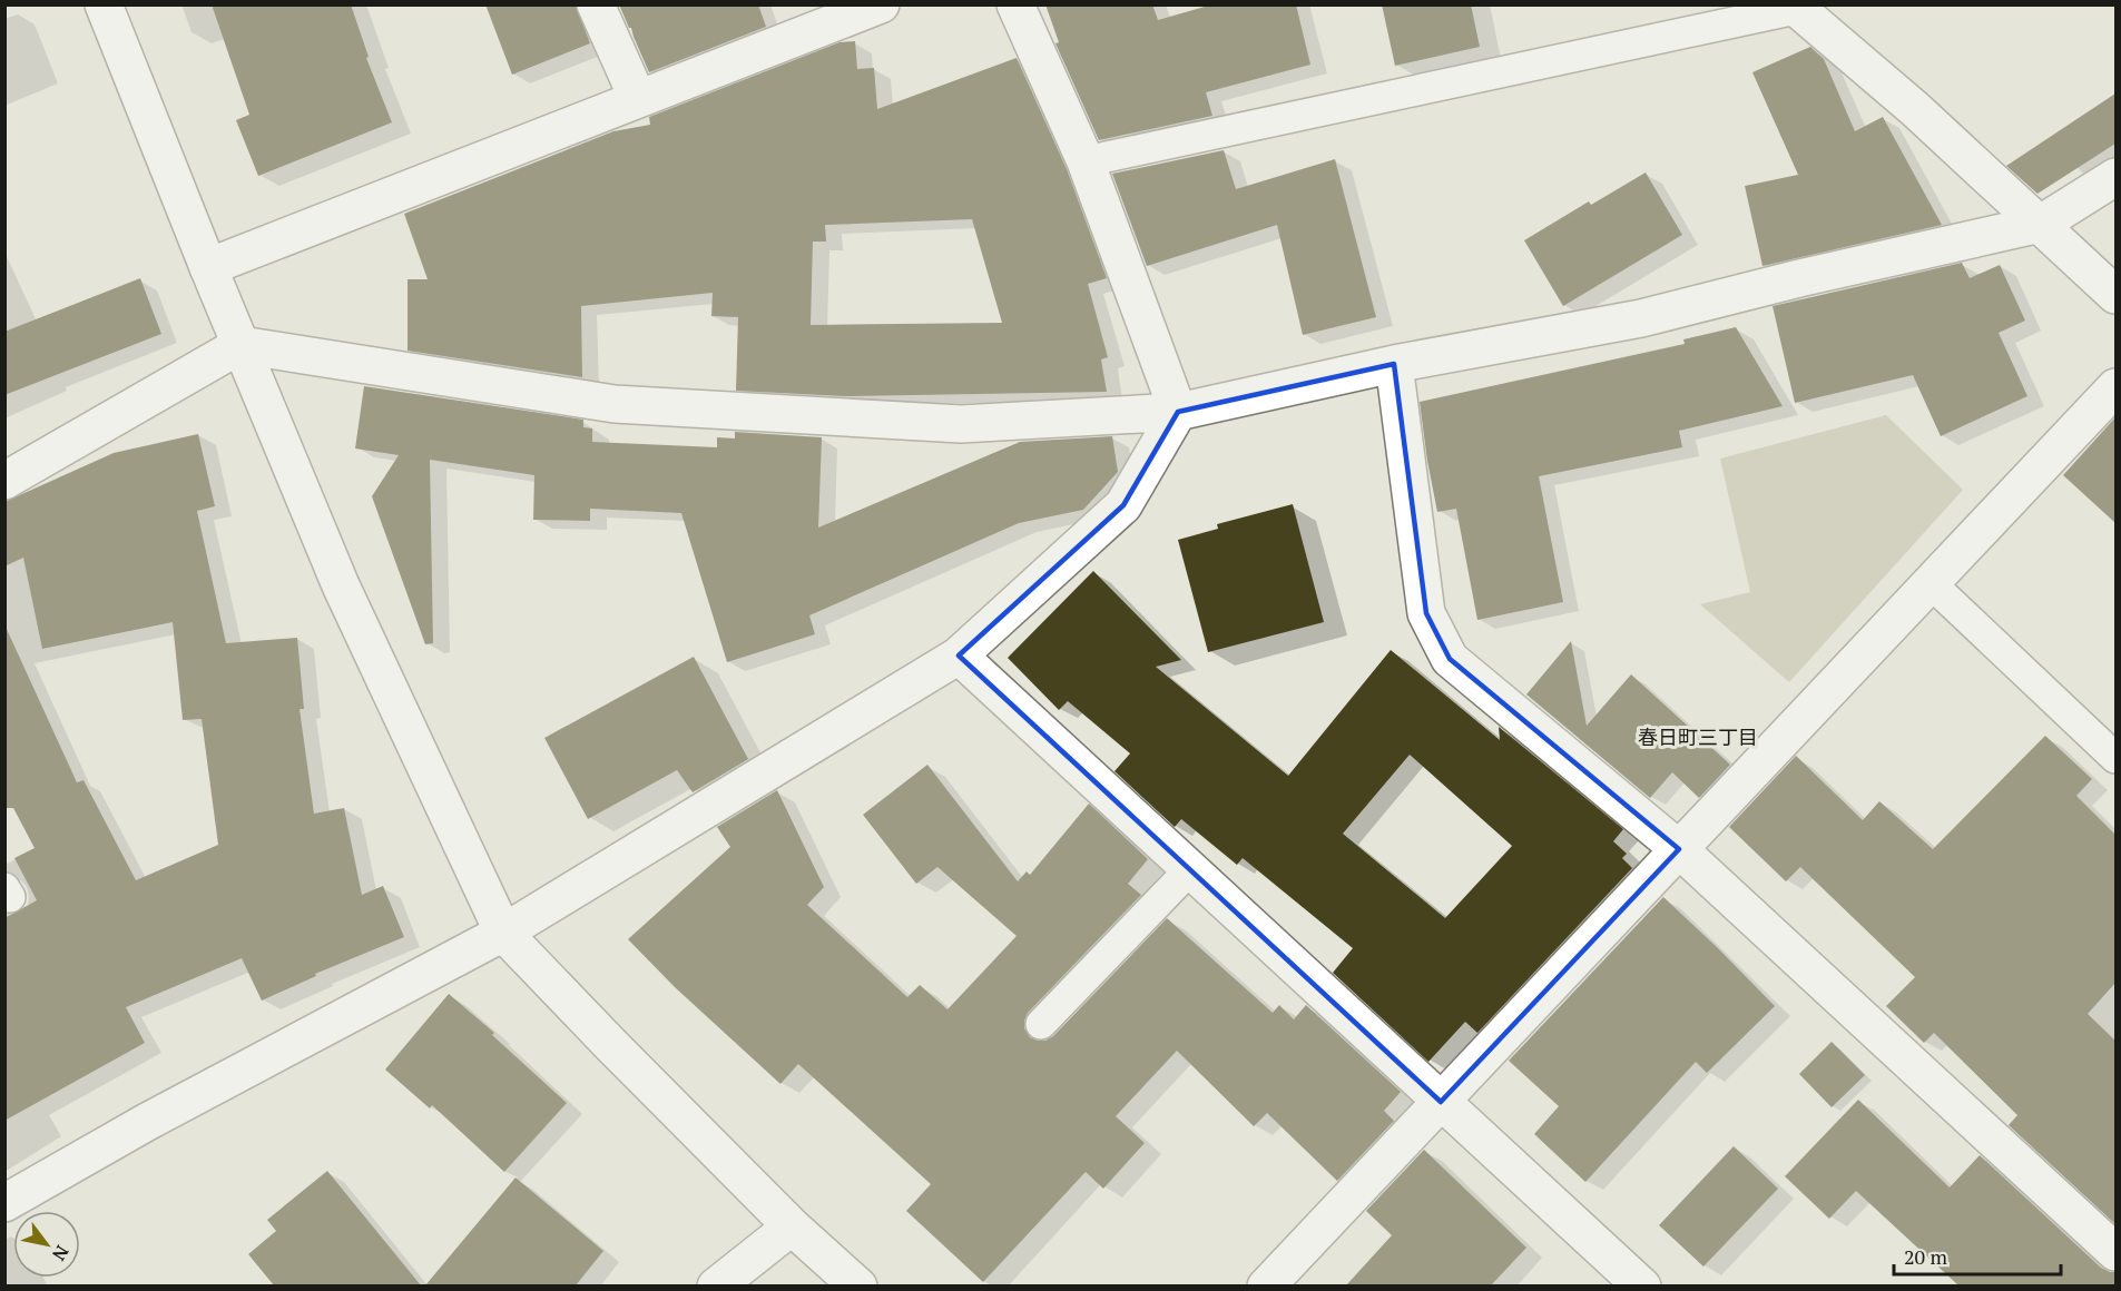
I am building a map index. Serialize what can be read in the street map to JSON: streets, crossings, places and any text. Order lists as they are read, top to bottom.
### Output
{
  "districts": ["春日町三丁目"],
  "scale_bar": "20 m",
  "north": "bottom right"
}
